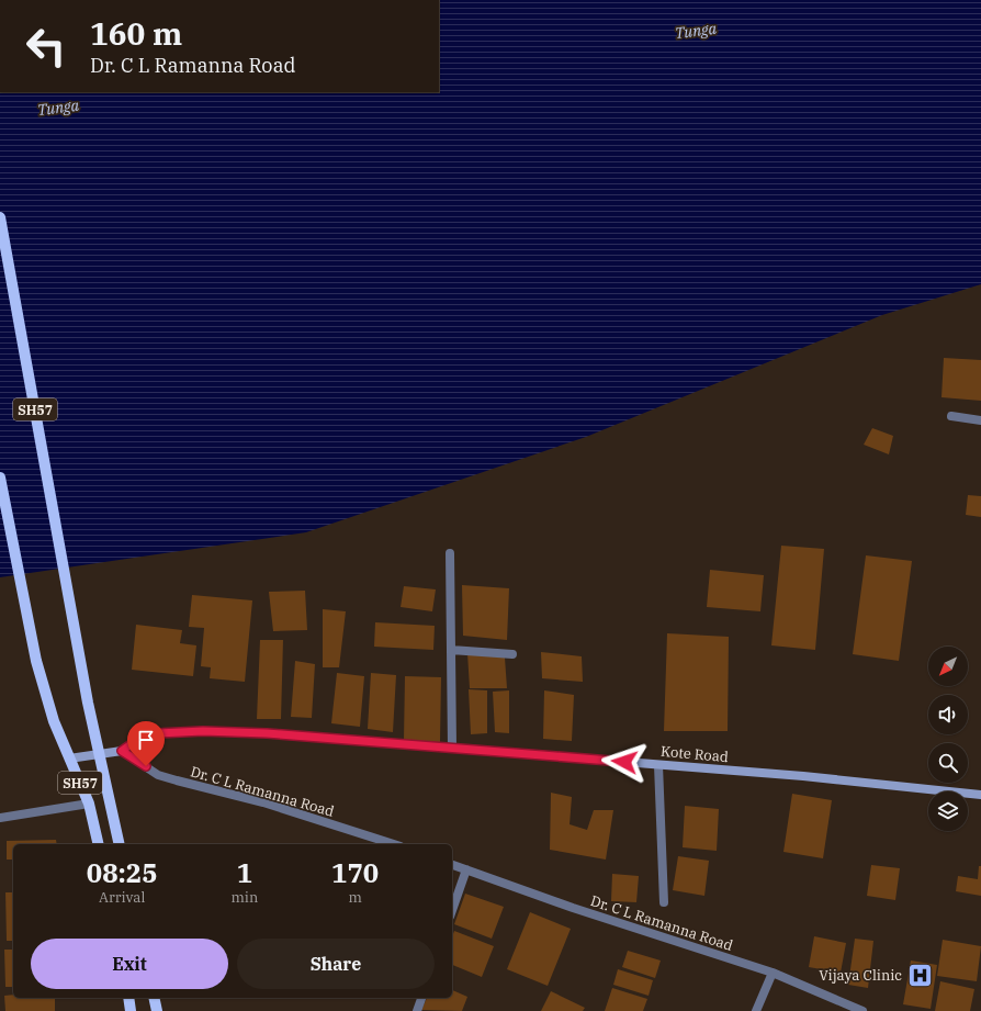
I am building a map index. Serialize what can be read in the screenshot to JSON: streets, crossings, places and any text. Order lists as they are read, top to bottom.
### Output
{
  "streets": {
    "main road": ["SH57"],
    "street": ["Kote Road", "Dr. C L Ramanna Road"]
  },
  "crossings": [
    ["SH57", "Kote Road"],
    ["Kote Road", "Dr. C L Ramanna Road"]
  ],
  "water": ["Tunga"],
  "places": {
    "hospital": ["Vijaya Clinic"]
  },
  "north": "bottom left",
  "page": {
    "turn": ["160 m", "Dr. C L Ramanna Road"],
    "eta": [
      "08:25",
      "Arrival",
      "1",
      "min",
      "170",
      "m"
    ],
    "buttons": ["Exit", "Share"]
  }
}
